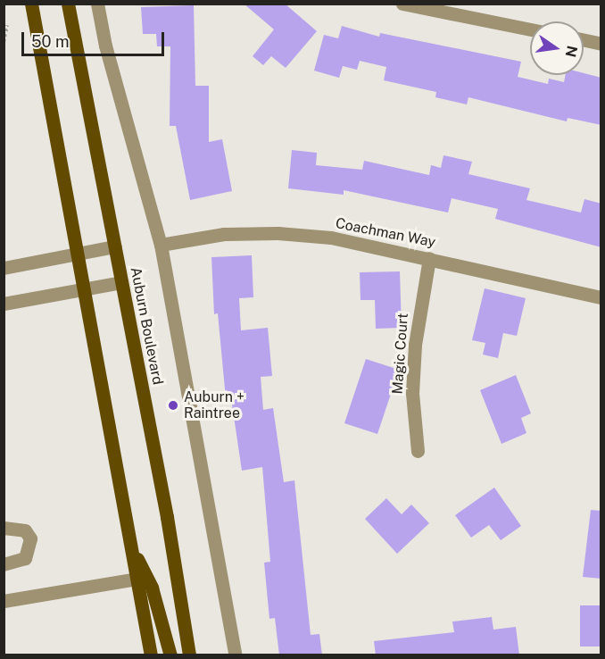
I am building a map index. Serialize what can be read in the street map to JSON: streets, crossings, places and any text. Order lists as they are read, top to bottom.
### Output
{
  "streets": {
    "main road": ["Auburn Boulevard"],
    "street": ["Coachman Way", "Magic Court"]
  },
  "crossings": [
    ["Coachman Way", "Magic Court"]
  ],
  "places": ["Auburn + Raintree"],
  "scale_bar": "50 m",
  "north": "right"
}
